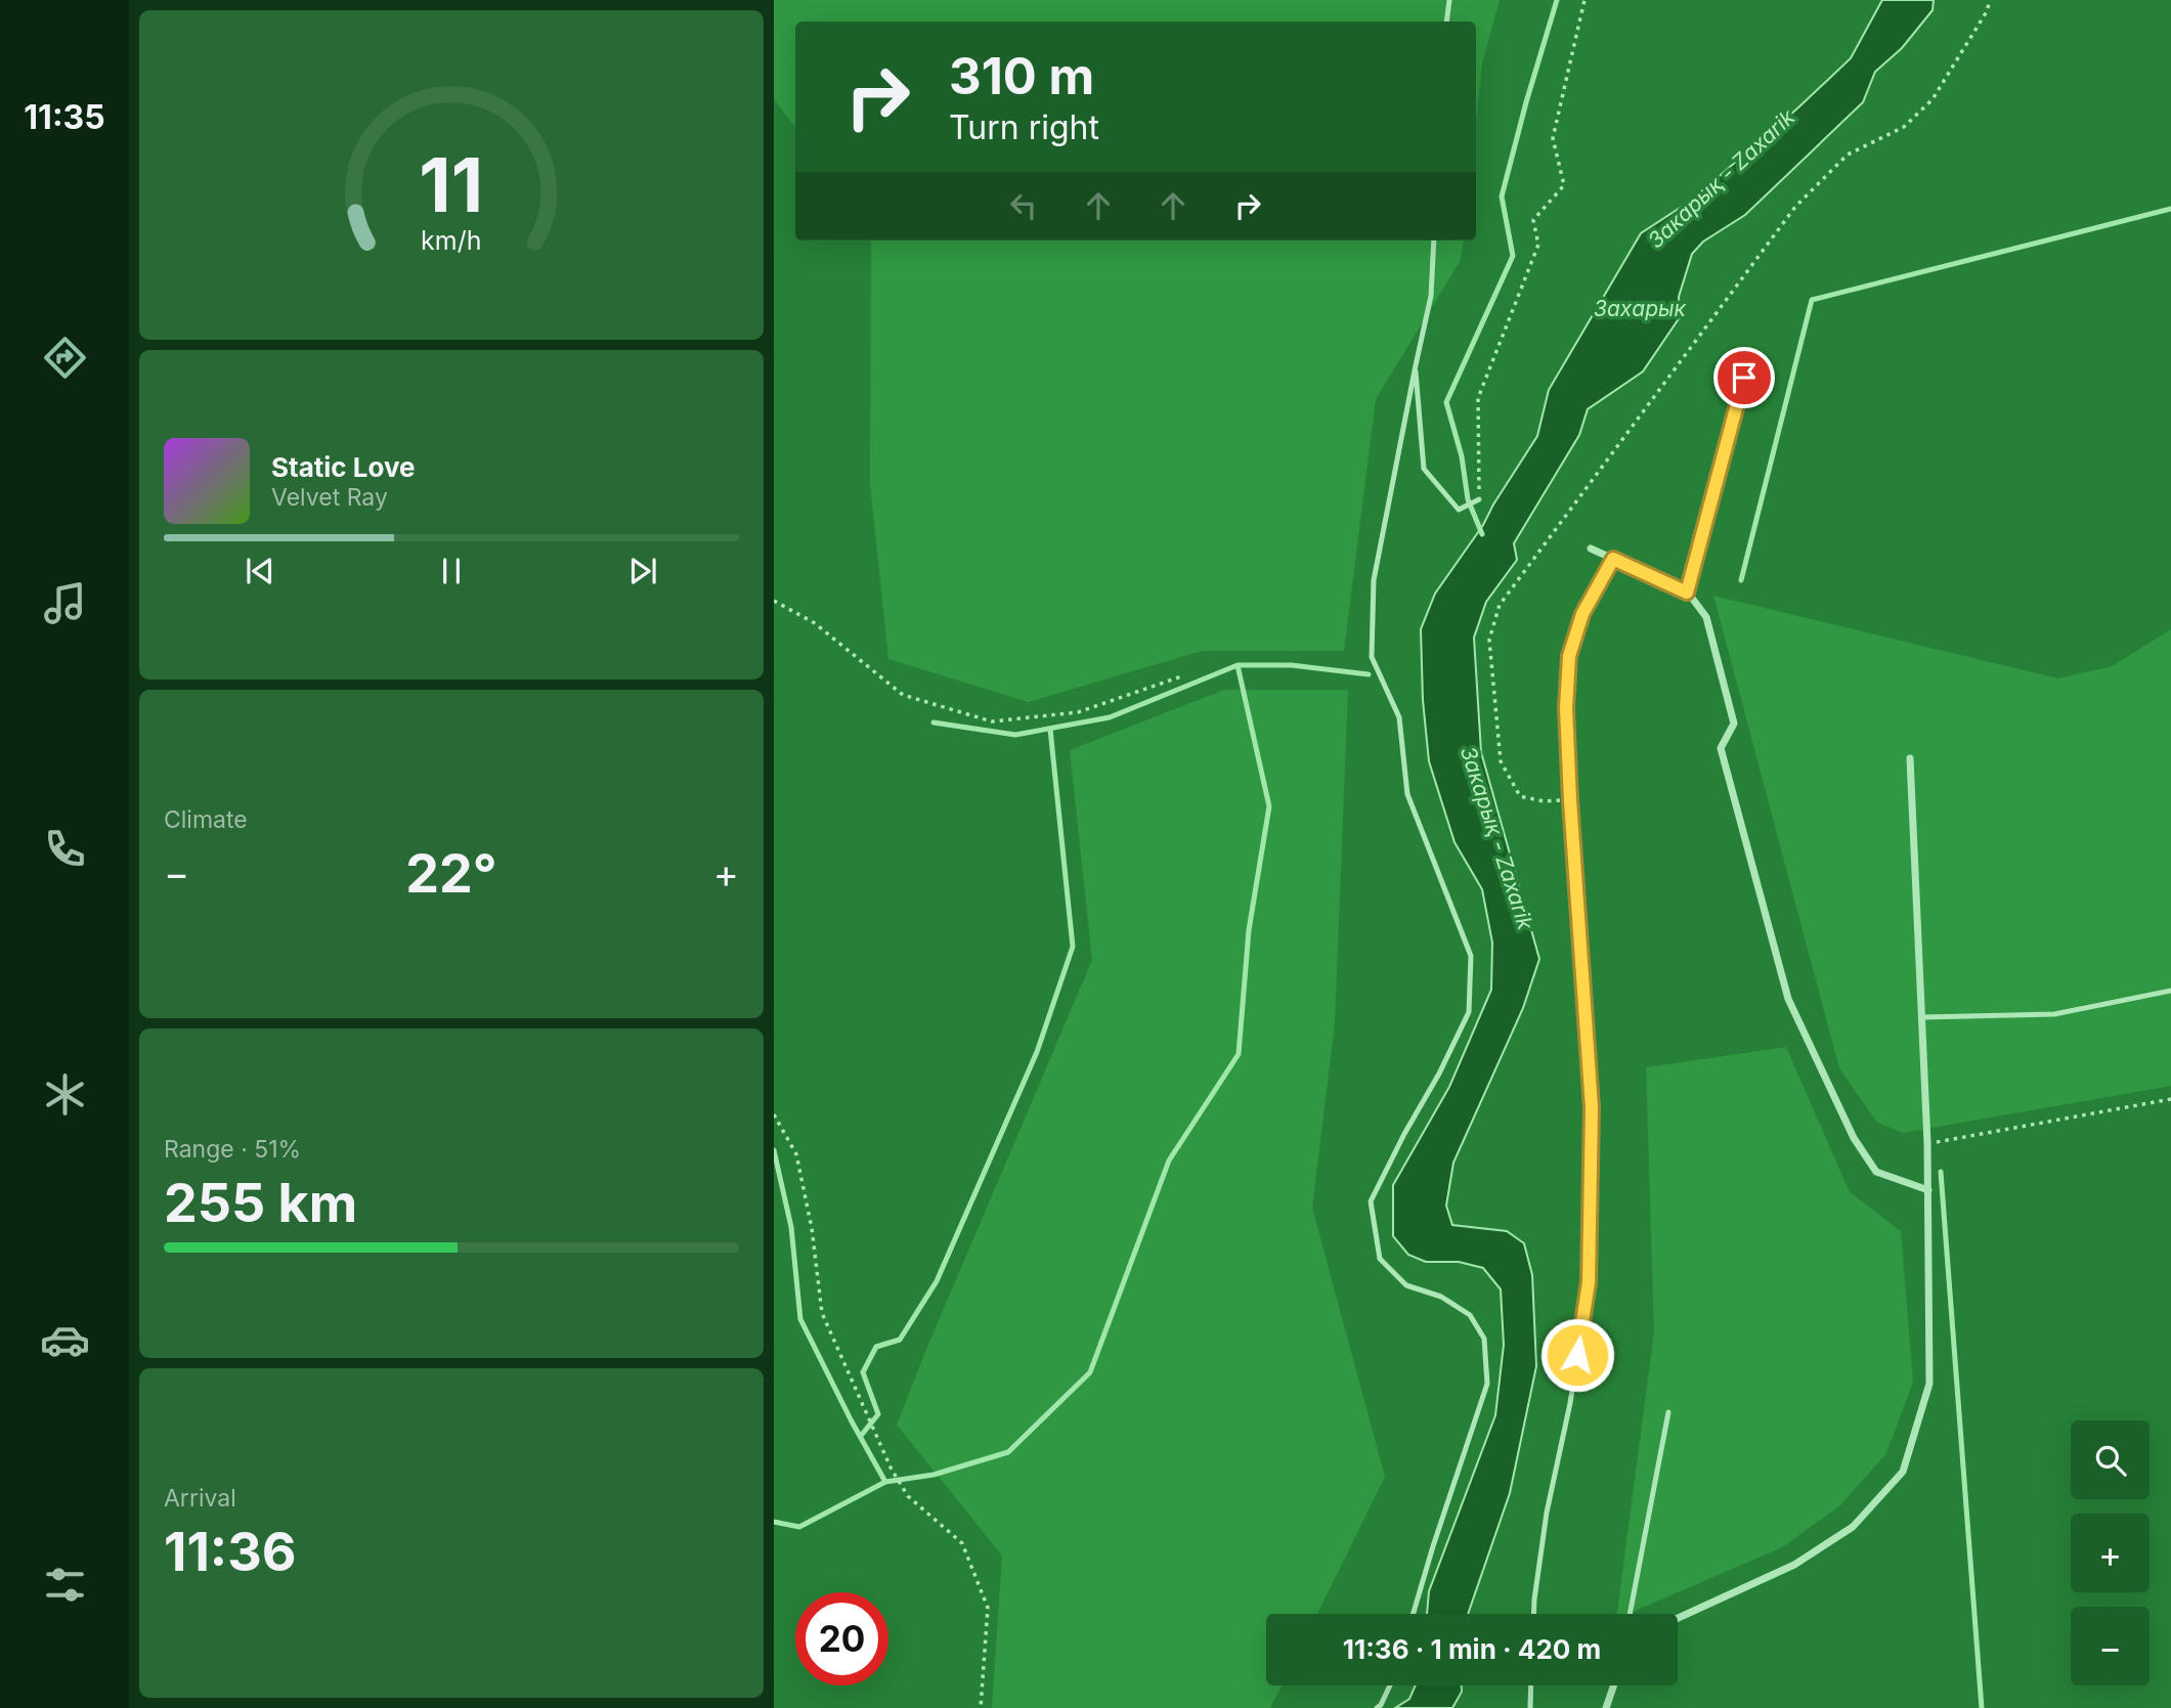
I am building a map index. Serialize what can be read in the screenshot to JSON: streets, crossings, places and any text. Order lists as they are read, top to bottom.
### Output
{
  "water": ["Закарық - Zaxarik", "Захарык"],
  "page": {
    "tabs": "11:35",
    "turn": ["310 m", "Turn right"],
    "song": ["Static Love", "Velvet Ray"],
    "tile": [
      "Climate",
      ["Range · 51%", "255 km"],
      ["Arrival", "11:36"]
    ],
    "heat": ["−", "22°", "+"],
    "map_buttons": ["+", "−"],
    "limit": "20",
    "trip": "11:36 · 1 min · 420 m",
    "gauge": ["11", "km/h"]
  }
}
